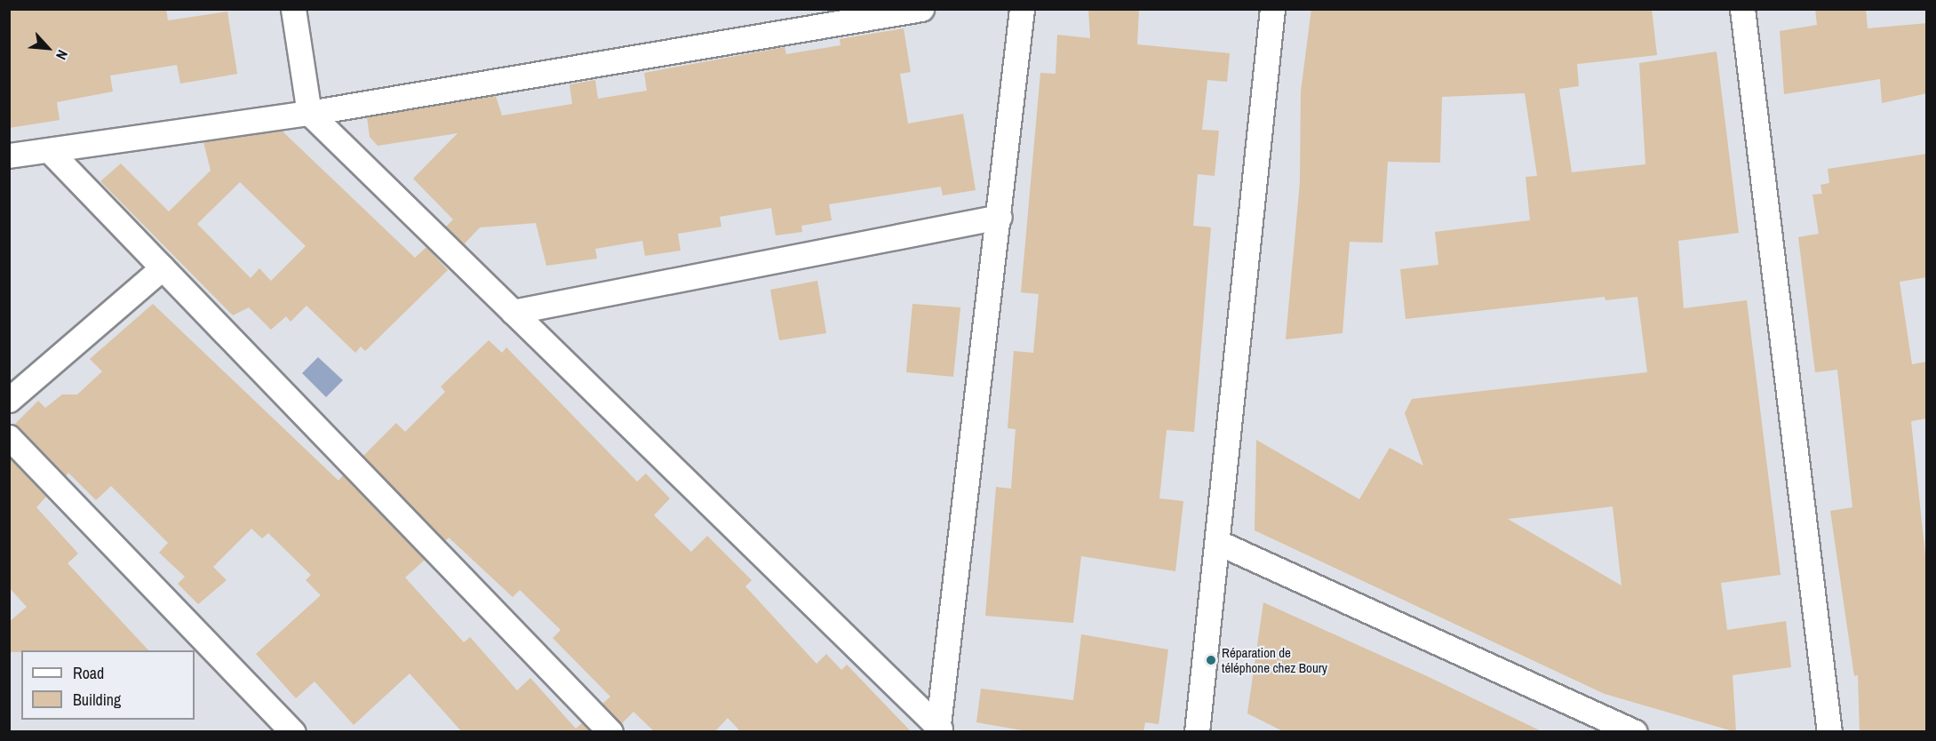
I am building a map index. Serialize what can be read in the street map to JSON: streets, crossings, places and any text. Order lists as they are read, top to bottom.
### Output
{
  "places": ["Réparation de téléphone chez Boury"],
  "legend": ["Road", "Building"],
  "north": "bottom right"
}
